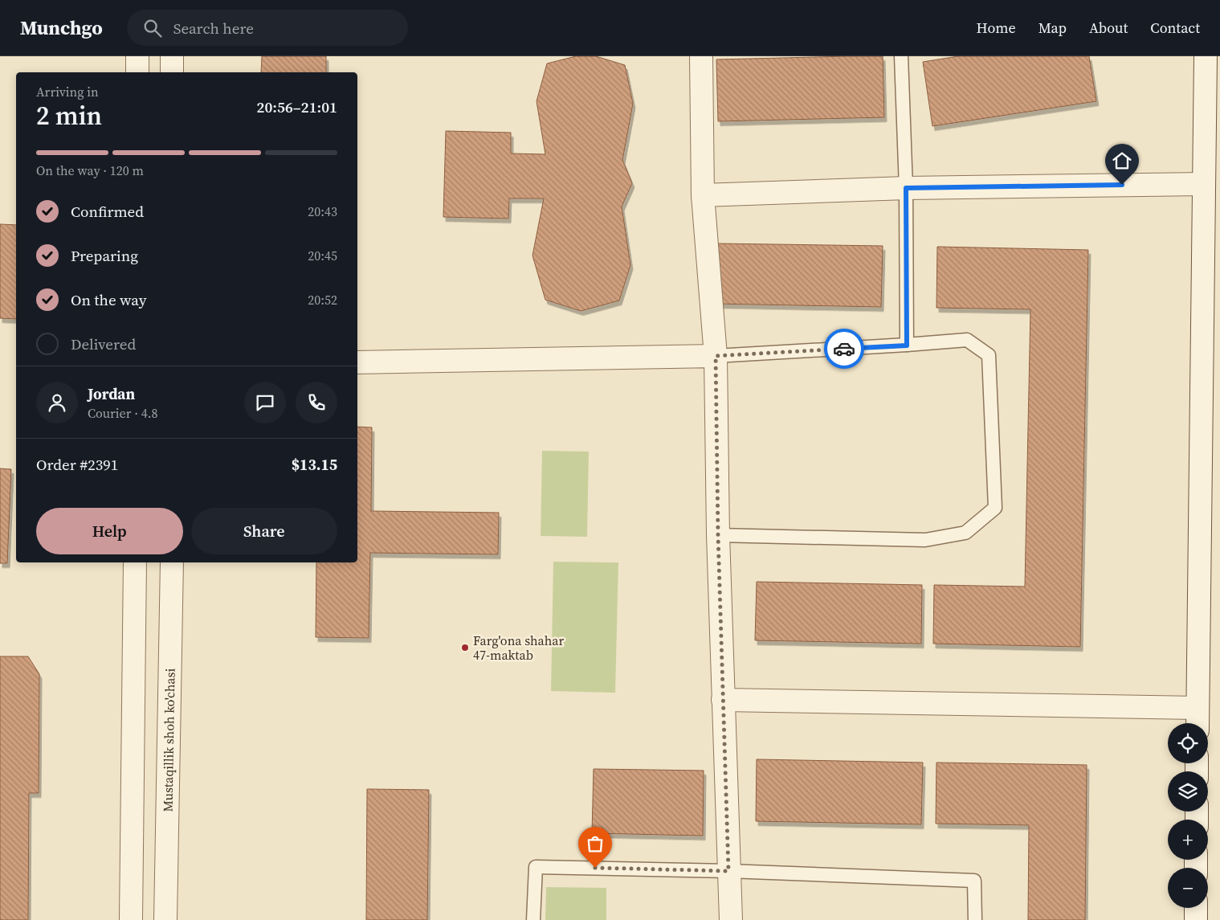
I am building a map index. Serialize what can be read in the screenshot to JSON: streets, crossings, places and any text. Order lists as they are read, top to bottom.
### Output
{
  "streets": {
    "street": ["Mustaqillik shoh ko'chasi"]
  },
  "places": ["Farg'ona shahar 47-maktab"],
  "page": {
    "header": "Munchgo",
    "search": "Search here",
    "nav": [
      "Home",
      "Map",
      "About",
      "Contact"
    ],
    "heading": ["2 min", "Arriving in", "20:56–21:01"],
    "panel": [
      "Jordan",
      "Courier · 4.8",
      "Order #2391",
      "$13.15"
    ],
    "bar": "On the way · 120 m",
    "list": [
      ["Confirmed", "20:43"],
      ["Preparing", "20:45"],
      ["On the way", "20:52"],
      "Delivered"
    ],
    "buttons": ["Help", "Share"],
    "map_buttons": ["+", "−"]
  }
}
